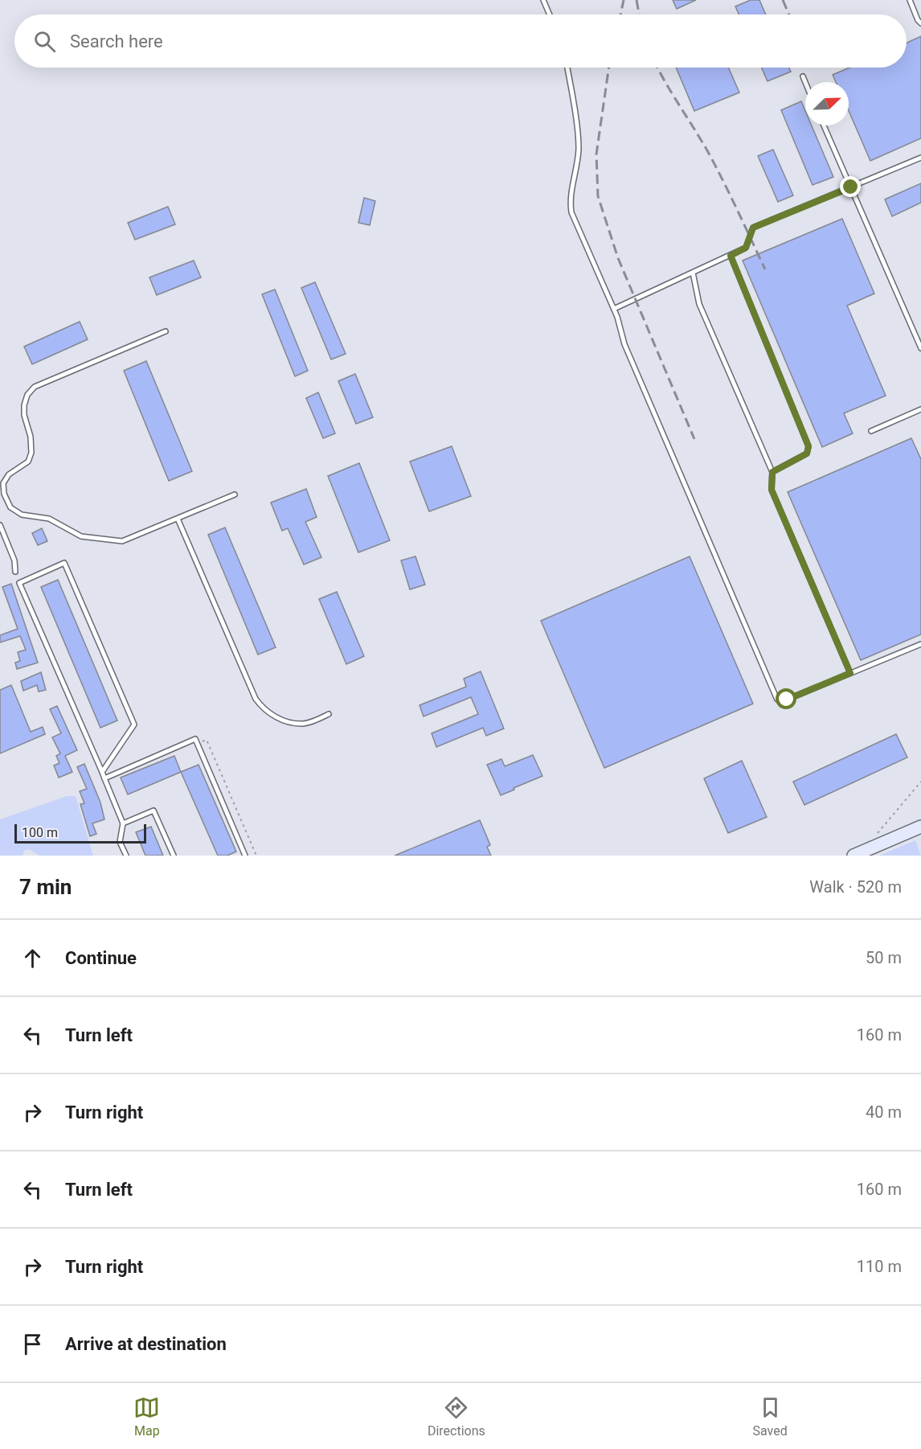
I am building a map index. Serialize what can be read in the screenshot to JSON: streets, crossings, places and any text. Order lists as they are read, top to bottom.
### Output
{
  "scale_bar": "100 m",
  "north": "top right",
  "page": {
    "search": "Search here",
    "scale": "100 m",
    "heading": ["7 min", "Walk · 520 m"],
    "list": [
      ["Continue", "50 m"],
      ["Turn left", "160 m"],
      ["Turn right", "40 m"],
      ["Turn left", "160 m"],
      ["Turn right", "110 m"],
      "Arrive at destination"
    ],
    "nav": ["Map", "Directions", "Saved"]
  }
}
